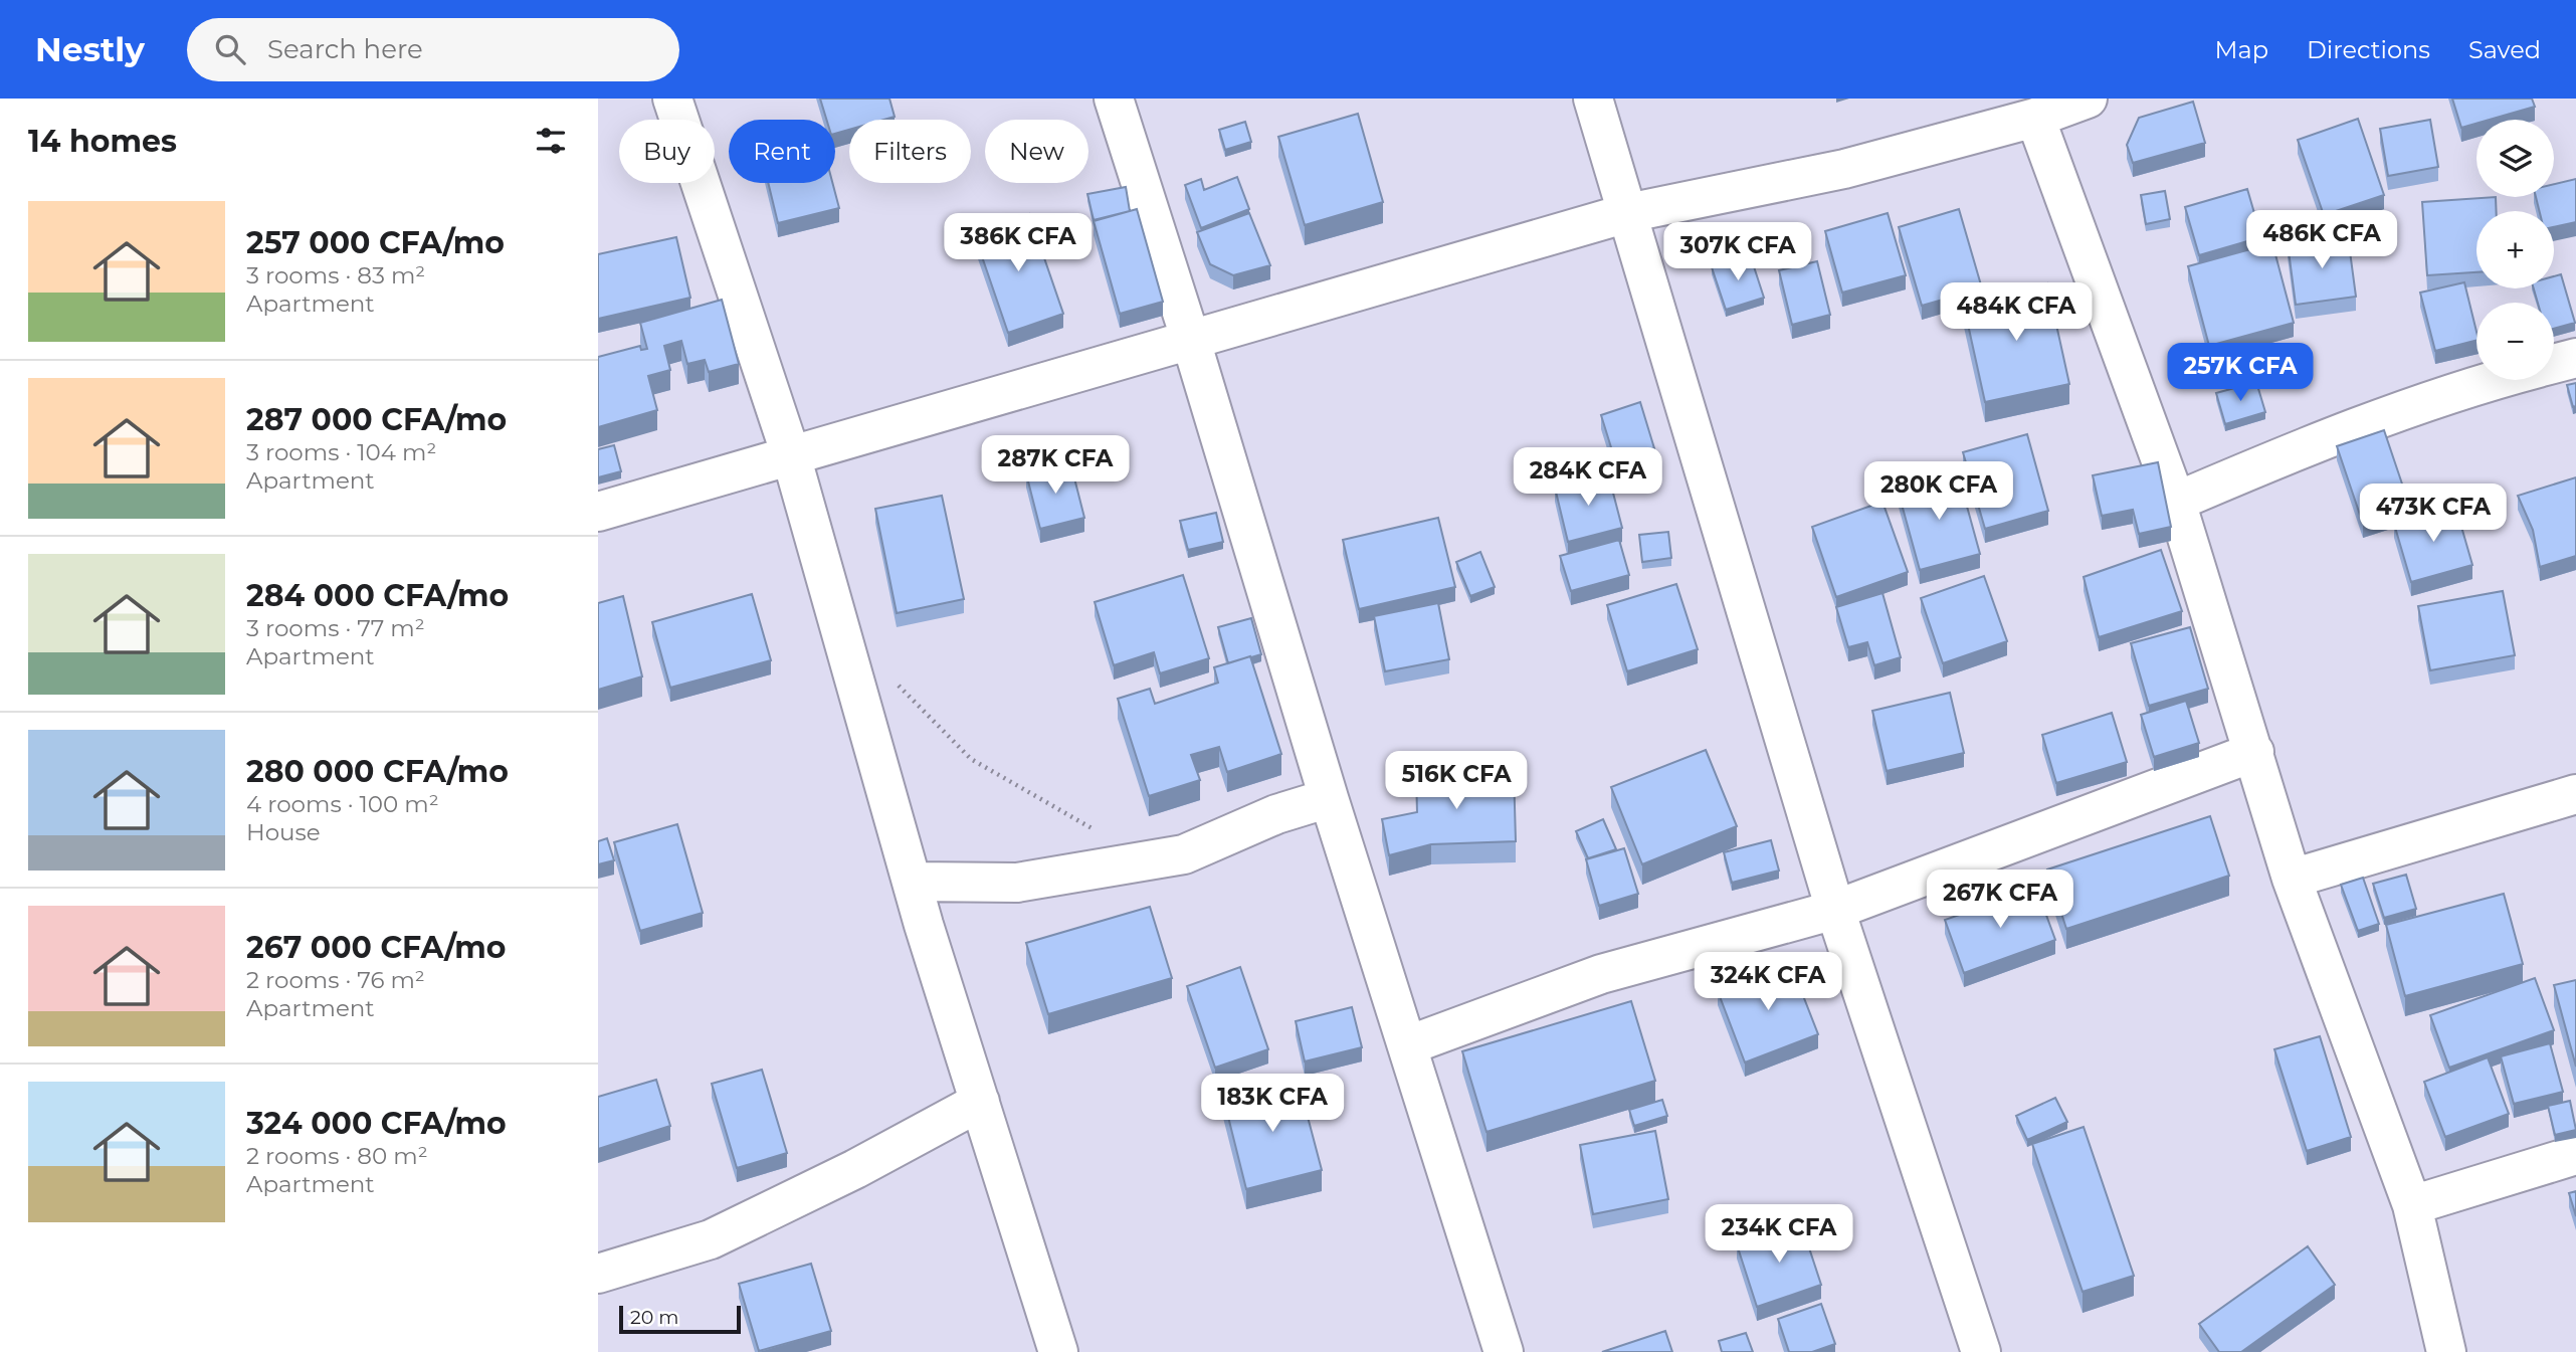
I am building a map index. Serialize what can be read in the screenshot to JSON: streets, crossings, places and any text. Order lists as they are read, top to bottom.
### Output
{
  "scale_bar": "20 m",
  "page": {
    "header": "Nestly",
    "search": "Search here",
    "nav": ["Map", "Directions", "Saved"],
    "heading": "14 homes",
    "map_buttons": ["+", "−"],
    "chip": [
      "Buy",
      "Rent",
      "Filters",
      "New"
    ],
    "list": [
      {
        "name": "257 000 CFA/mo",
        "note": "3 rooms · 83 m² · Apartment"
      },
      {
        "name": "287 000 CFA/mo",
        "note": "3 rooms · 104 m² · Apartment"
      },
      {
        "name": "284 000 CFA/mo",
        "note": "3 rooms · 77 m² · Apartment"
      },
      {
        "name": "280 000 CFA/mo",
        "note": "4 rooms · 100 m² · House"
      },
      {
        "name": "267 000 CFA/mo",
        "note": "2 rooms · 76 m² · Apartment"
      },
      {
        "name": "324 000 CFA/mo",
        "note": "2 rooms · 80 m² · Apartment"
      }
    ],
    "price": [
      "486K CFA",
      "386K CFA",
      "307K CFA",
      "484K CFA",
      "257K CFA",
      "287K CFA",
      "284K CFA",
      "280K CFA",
      "473K CFA",
      "516K CFA",
      "267K CFA",
      "324K CFA",
      "183K CFA",
      "234K CFA"
    ],
    "scale": "20 m"
  }
}
